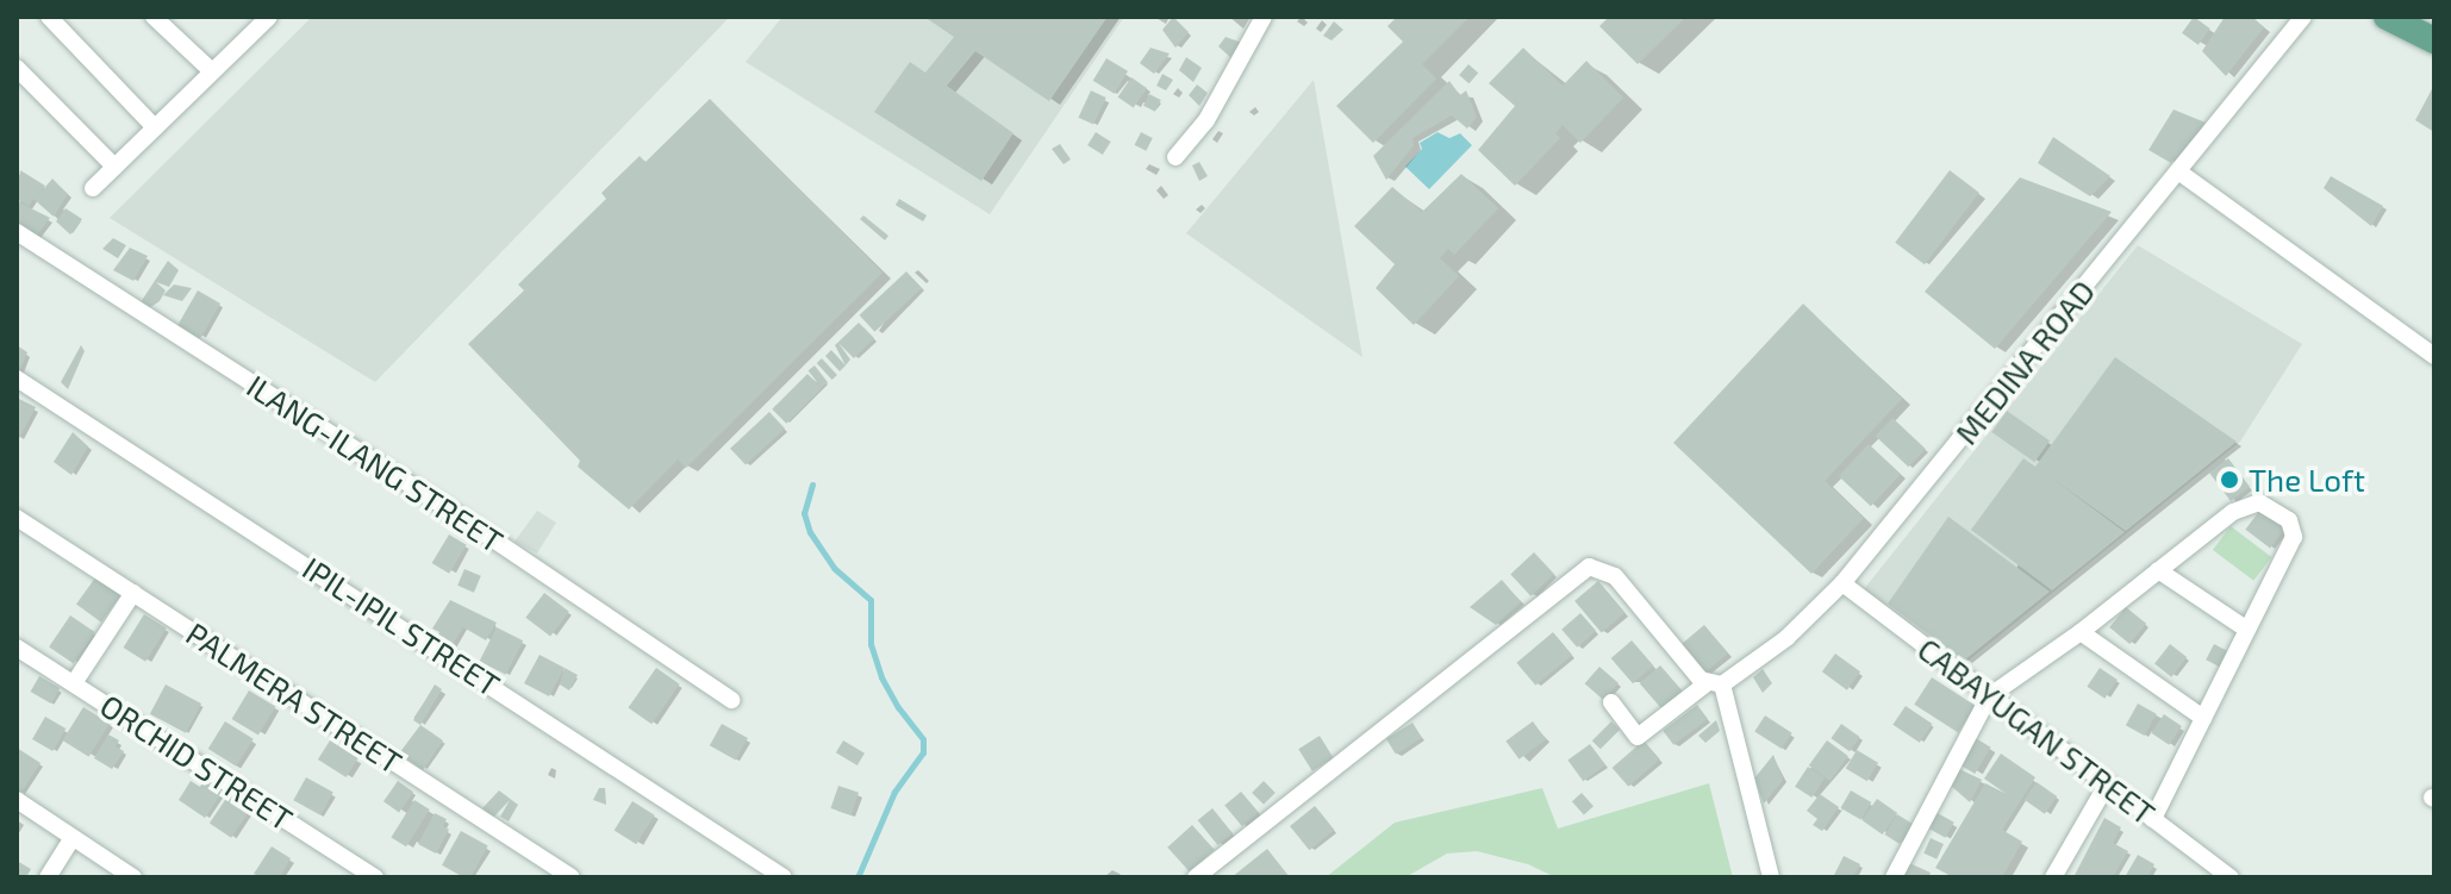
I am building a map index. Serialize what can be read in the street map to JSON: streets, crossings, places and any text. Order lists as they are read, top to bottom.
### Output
{
  "streets": {
    "street": [
      "MEDINA ROAD",
      "ILANG-ILANG STREET",
      "IPIL-IPIL STREET",
      "PALMERA STREET",
      "CABAYUGAN STREET",
      "ORCHID STREET"
    ]
  },
  "crossings": [
    ["MEDINA ROAD", "CABAYUGAN STREET"]
  ],
  "places": ["The Loft"]
}
